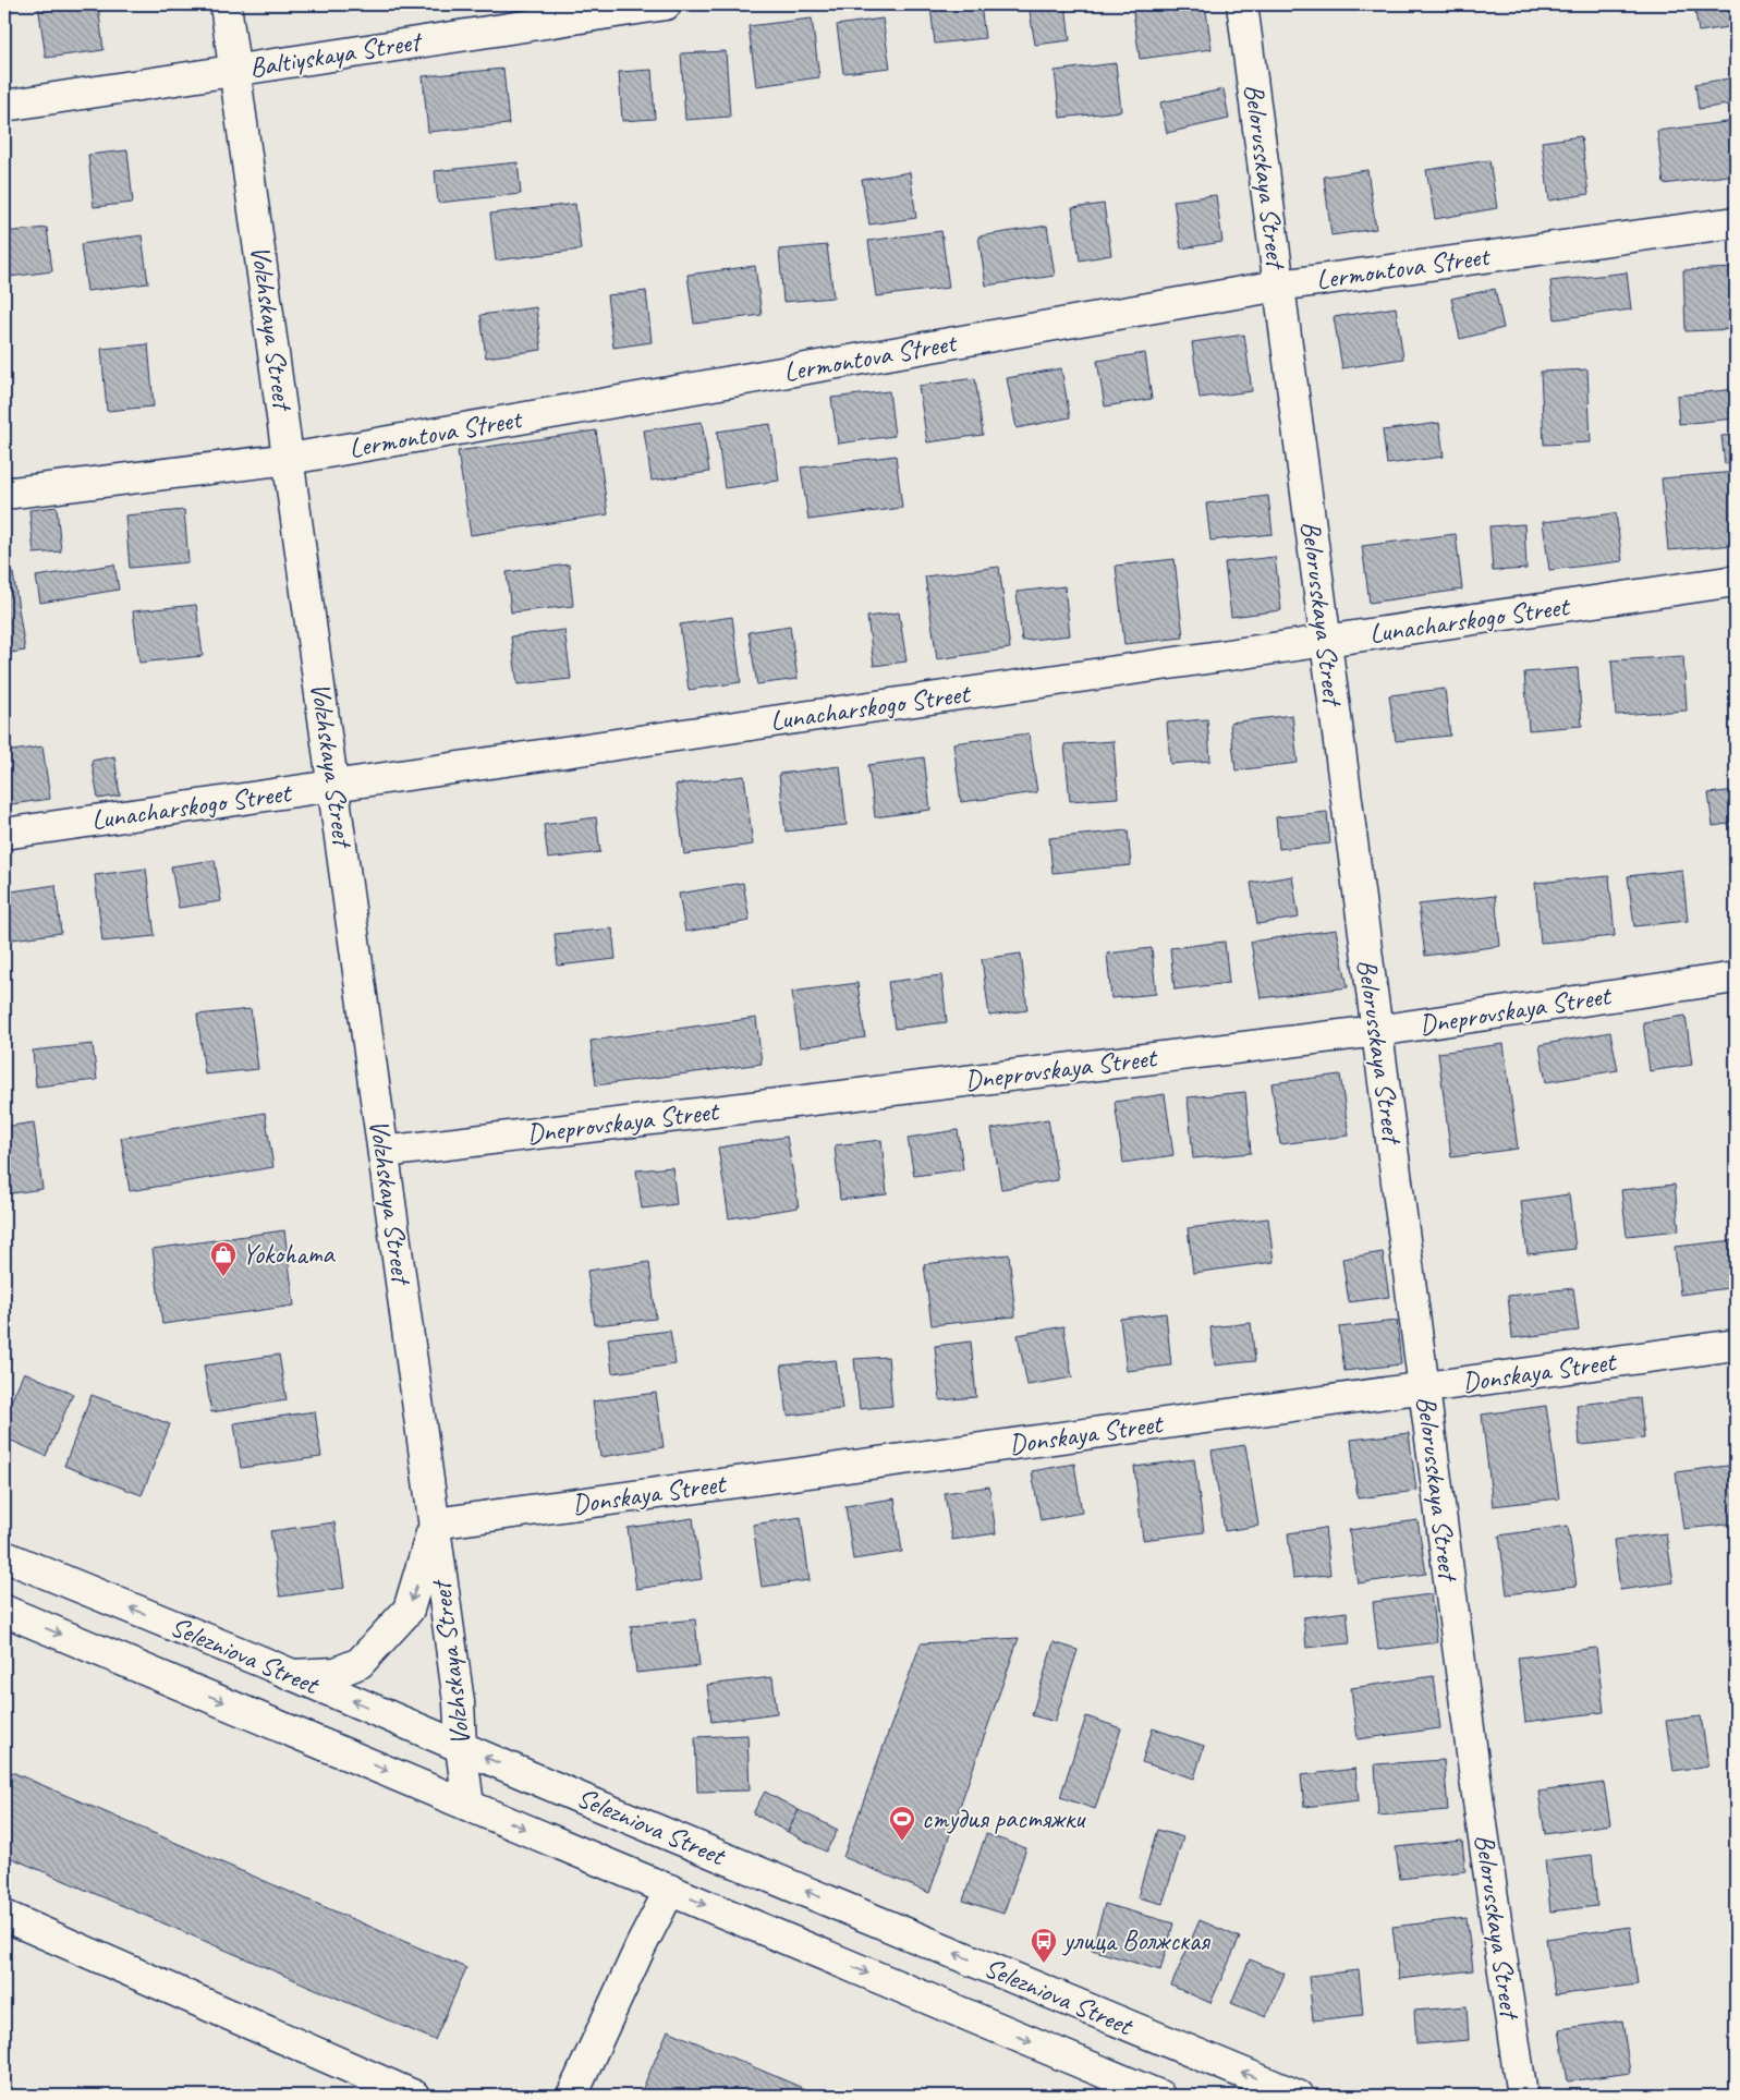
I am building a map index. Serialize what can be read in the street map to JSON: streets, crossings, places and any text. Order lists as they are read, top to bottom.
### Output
{
  "streets": {
    "street": [
      "Baltiyskaya Street",
      "Belorusskaya Street",
      "Lermontova Street",
      "Volzhskaya Street",
      "Lunacharskogo Street",
      "Dneprovskaya Street",
      "Donskaya Street",
      "Selezniova Street"
    ]
  },
  "crossings": [
    ["Baltiyskaya Street", "Volzhskaya Street"],
    ["Belorusskaya Street", "Lermontova Street"],
    ["Belorusskaya Street", "Lunacharskogo Street"],
    ["Belorusskaya Street", "Dneprovskaya Street"],
    ["Belorusskaya Street", "Donskaya Street"],
    ["Lermontova Street", "Volzhskaya Street"],
    ["Volzhskaya Street", "Lunacharskogo Street"],
    ["Volzhskaya Street", "Dneprovskaya Street"],
    ["Volzhskaya Street", "Donskaya Street"],
    ["Volzhskaya Street", "Selezniova Street"]
  ],
  "places": {
    "shop": ["Yokohama"],
    "sports": ["студия растяжки"],
    "bus stop": ["улица Волжская"]
  }
}
